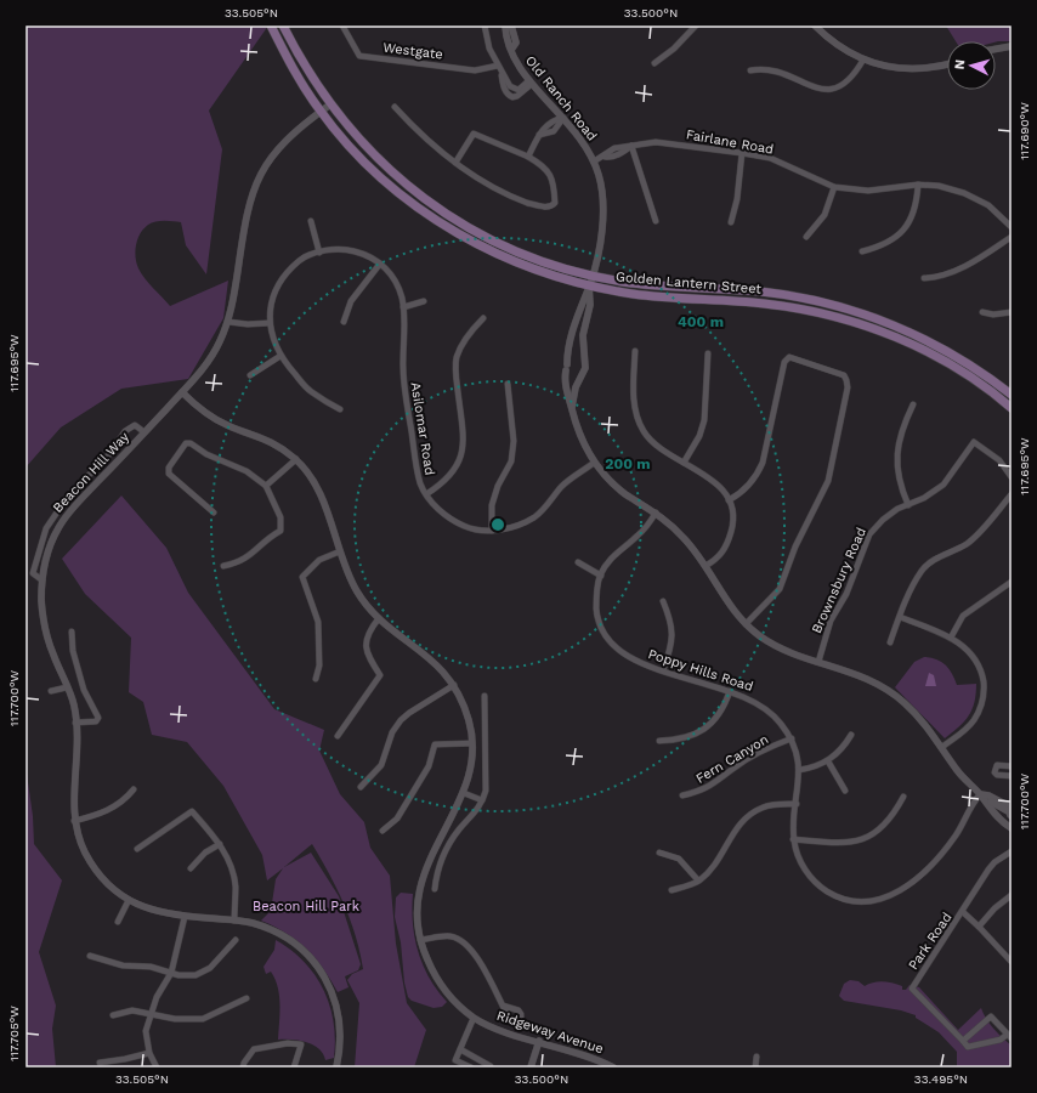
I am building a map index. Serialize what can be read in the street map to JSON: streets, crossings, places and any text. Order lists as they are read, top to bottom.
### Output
{
  "streets": {
    "main road": ["Golden Lantern Street"],
    "street": [
      "Westgate",
      "Old Ranch Road",
      "Fairlane Road",
      "Asilomar Road",
      "Beacon Hill Way",
      "Brownsbury Road",
      "Poppy Hills Road",
      "Fern Canyon",
      "Park Road",
      "Ridgeway Avenue"
    ]
  },
  "crossings": [
    ["Old Ranch Road", "Fairlane Road"],
    ["Old Ranch Road", "Golden Lantern Street"],
    ["Golden Lantern Street", "Beacon Hill Way"],
    ["Beacon Hill Way", "Ridgeway Avenue"],
    ["Poppy Hills Road", "Fern Canyon"]
  ],
  "parks": ["Beacon Hill Park"],
  "north": "left",
  "coordinates": [
    "33.505°N",
    "33.500°N",
    "117.690°W",
    "117.695°W",
    "117.700°W",
    "117.705°W",
    "33.495°N"
  ],
  "rings": ["400 m", "200 m"]
}
